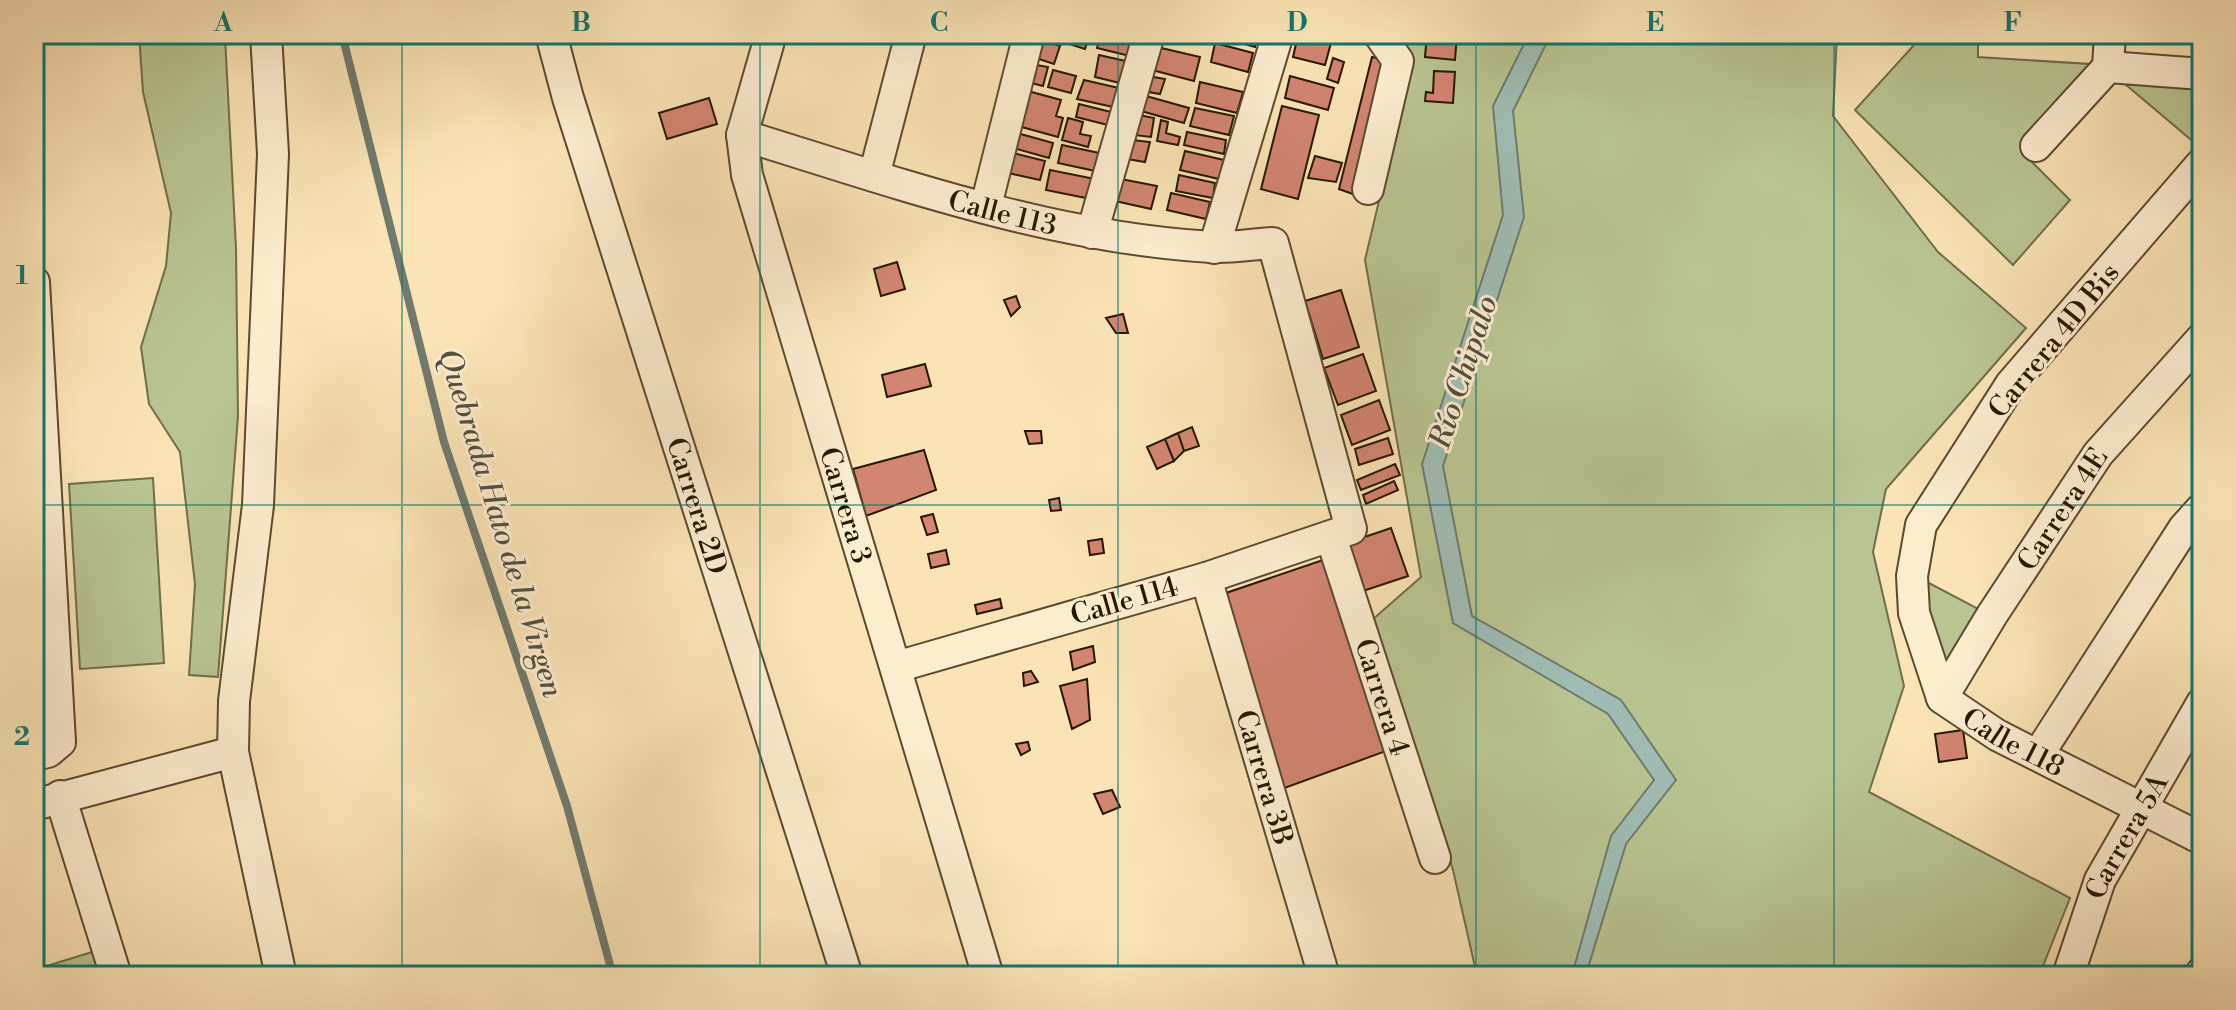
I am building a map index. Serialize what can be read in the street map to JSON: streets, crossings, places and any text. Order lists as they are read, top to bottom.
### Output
{
  "streets": {
    "street": [
      "Calle 113",
      "Carrera 4D Bis",
      "Carrera 2D",
      "Carrera 3",
      "Carrera 4E",
      "Calle 114",
      "Carrera 4",
      "Calle 118",
      "Carrera 3B",
      "Carrera 5A"
    ]
  },
  "crossings": [
    ["Calle 113", "Carrera 3"],
    ["Calle 113", "Carrera 4"],
    ["Carrera 4D Bis", "Calle 118"],
    ["Carrera 3", "Calle 114"],
    ["Carrera 4E", "Calle 118"],
    ["Calle 114", "Carrera 4"],
    ["Calle 114", "Carrera 3B"],
    ["Calle 118", "Carrera 5A"]
  ],
  "water": ["Río Chipalo", "Quebrada Hato de la Virgen"],
  "grid": {
    "columns": [
      "A",
      "B",
      "C",
      "D",
      "E",
      "F"
    ],
    "rows": ["1", "2"]
  }
}
